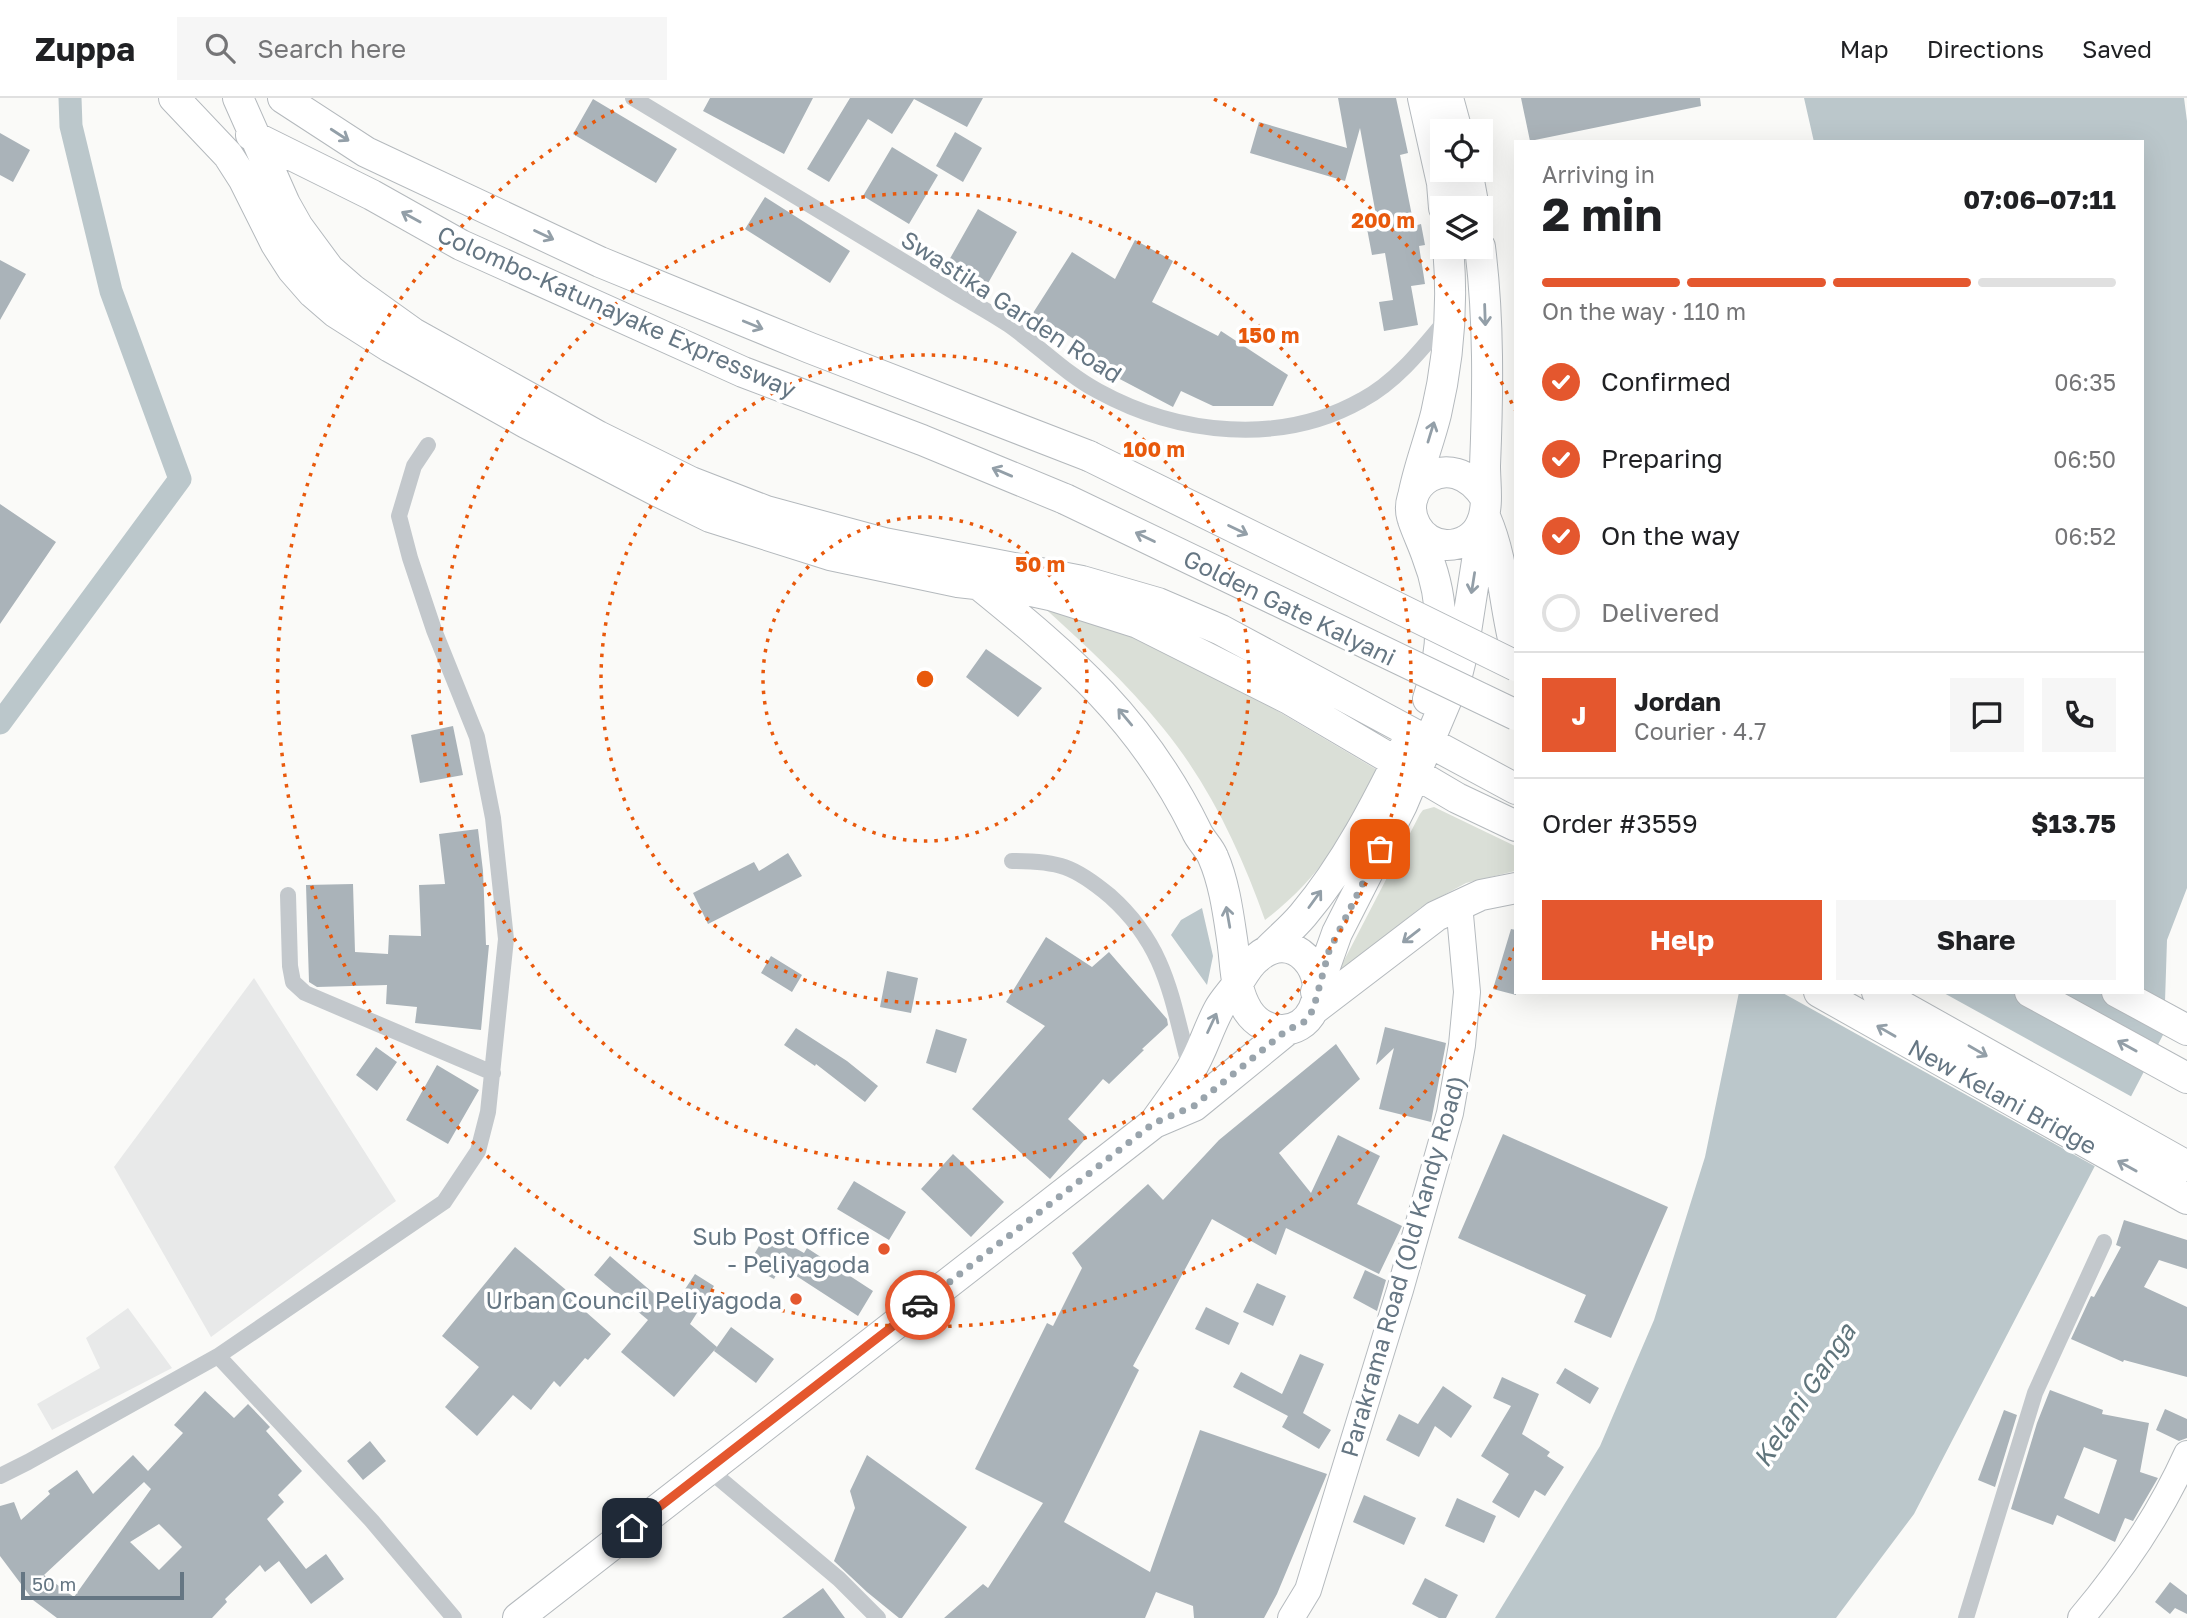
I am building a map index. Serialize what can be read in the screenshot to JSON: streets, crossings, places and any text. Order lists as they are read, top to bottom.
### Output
{
  "streets": {
    "highway": ["Colombo-Katunayake Expressway", "Golden Gate Kalyani", "New Kelani Bridge"],
    "main road": ["Parakrama Road (Old Kandy Road)"],
    "street": ["Swastika Garden Road"]
  },
  "crossings": [
    ["Colombo-Katunayake Expressway", "Golden Gate Kalyani"]
  ],
  "water": ["Kelani Ganga"],
  "places": ["Sub Post Office - Peliyagoda", "Urban Council Peliyagoda"],
  "scale_bar": "50 m",
  "page": {
    "header": "Zuppa",
    "search": "Search here",
    "nav": ["Map", "Directions", "Saved"],
    "heading": ["2 min", "Arriving in", "07:06–07:11"],
    "panel": [
      "Jordan",
      "Courier · 4.7",
      "Order #3559",
      "$13.75"
    ],
    "bar": "On the way · 110 m",
    "list": [
      ["Confirmed", "06:35"],
      ["Preparing", "06:50"],
      ["On the way", "06:52"],
      "Delivered"
    ],
    "round": "J",
    "buttons": ["Help", "Share"],
    "scale": "50 m"
  },
  "rings": [
    "200 m",
    "150 m",
    "100 m",
    "50 m"
  ]
}
